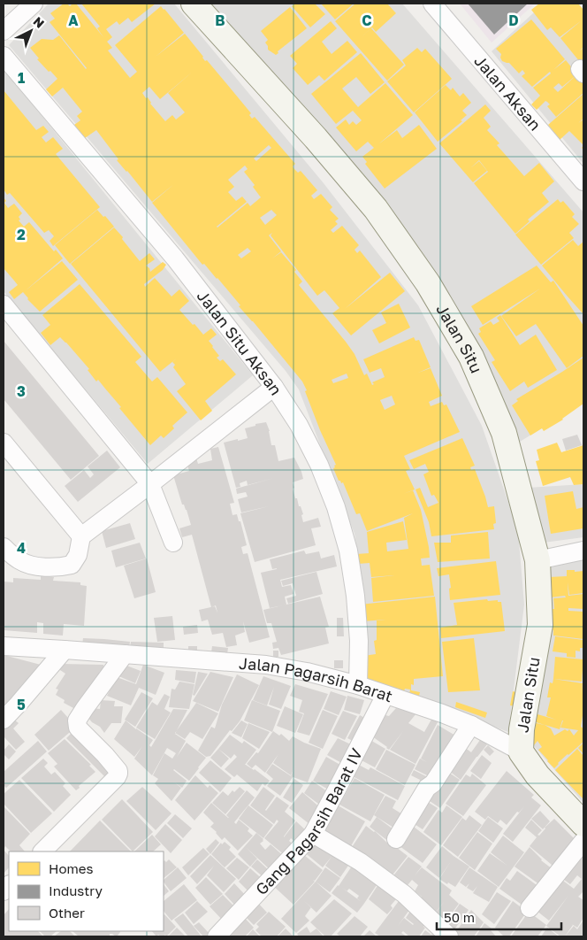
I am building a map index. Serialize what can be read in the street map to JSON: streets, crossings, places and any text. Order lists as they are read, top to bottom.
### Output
{
  "streets": {
    "street": [
      "Jalan Aksan",
      "Jalan Situ",
      "Jalan Situ Aksan",
      "Jalan Pagarsih Barat",
      "Gang Pagarsih Barat IV"
    ]
  },
  "crossings": [
    ["Jalan Situ", "Jalan Pagarsih Barat"],
    ["Jalan Situ Aksan", "Jalan Pagarsih Barat"],
    ["Jalan Pagarsih Barat", "Gang Pagarsih Barat IV"]
  ],
  "legend": ["Homes", "Industry", "Other"],
  "scale_bar": "50 m",
  "north": "top right",
  "grid": {
    "columns": [
      "A",
      "B",
      "C",
      "D"
    ],
    "rows": [
      "1",
      "2",
      "3",
      "4",
      "5"
    ]
  }
}
